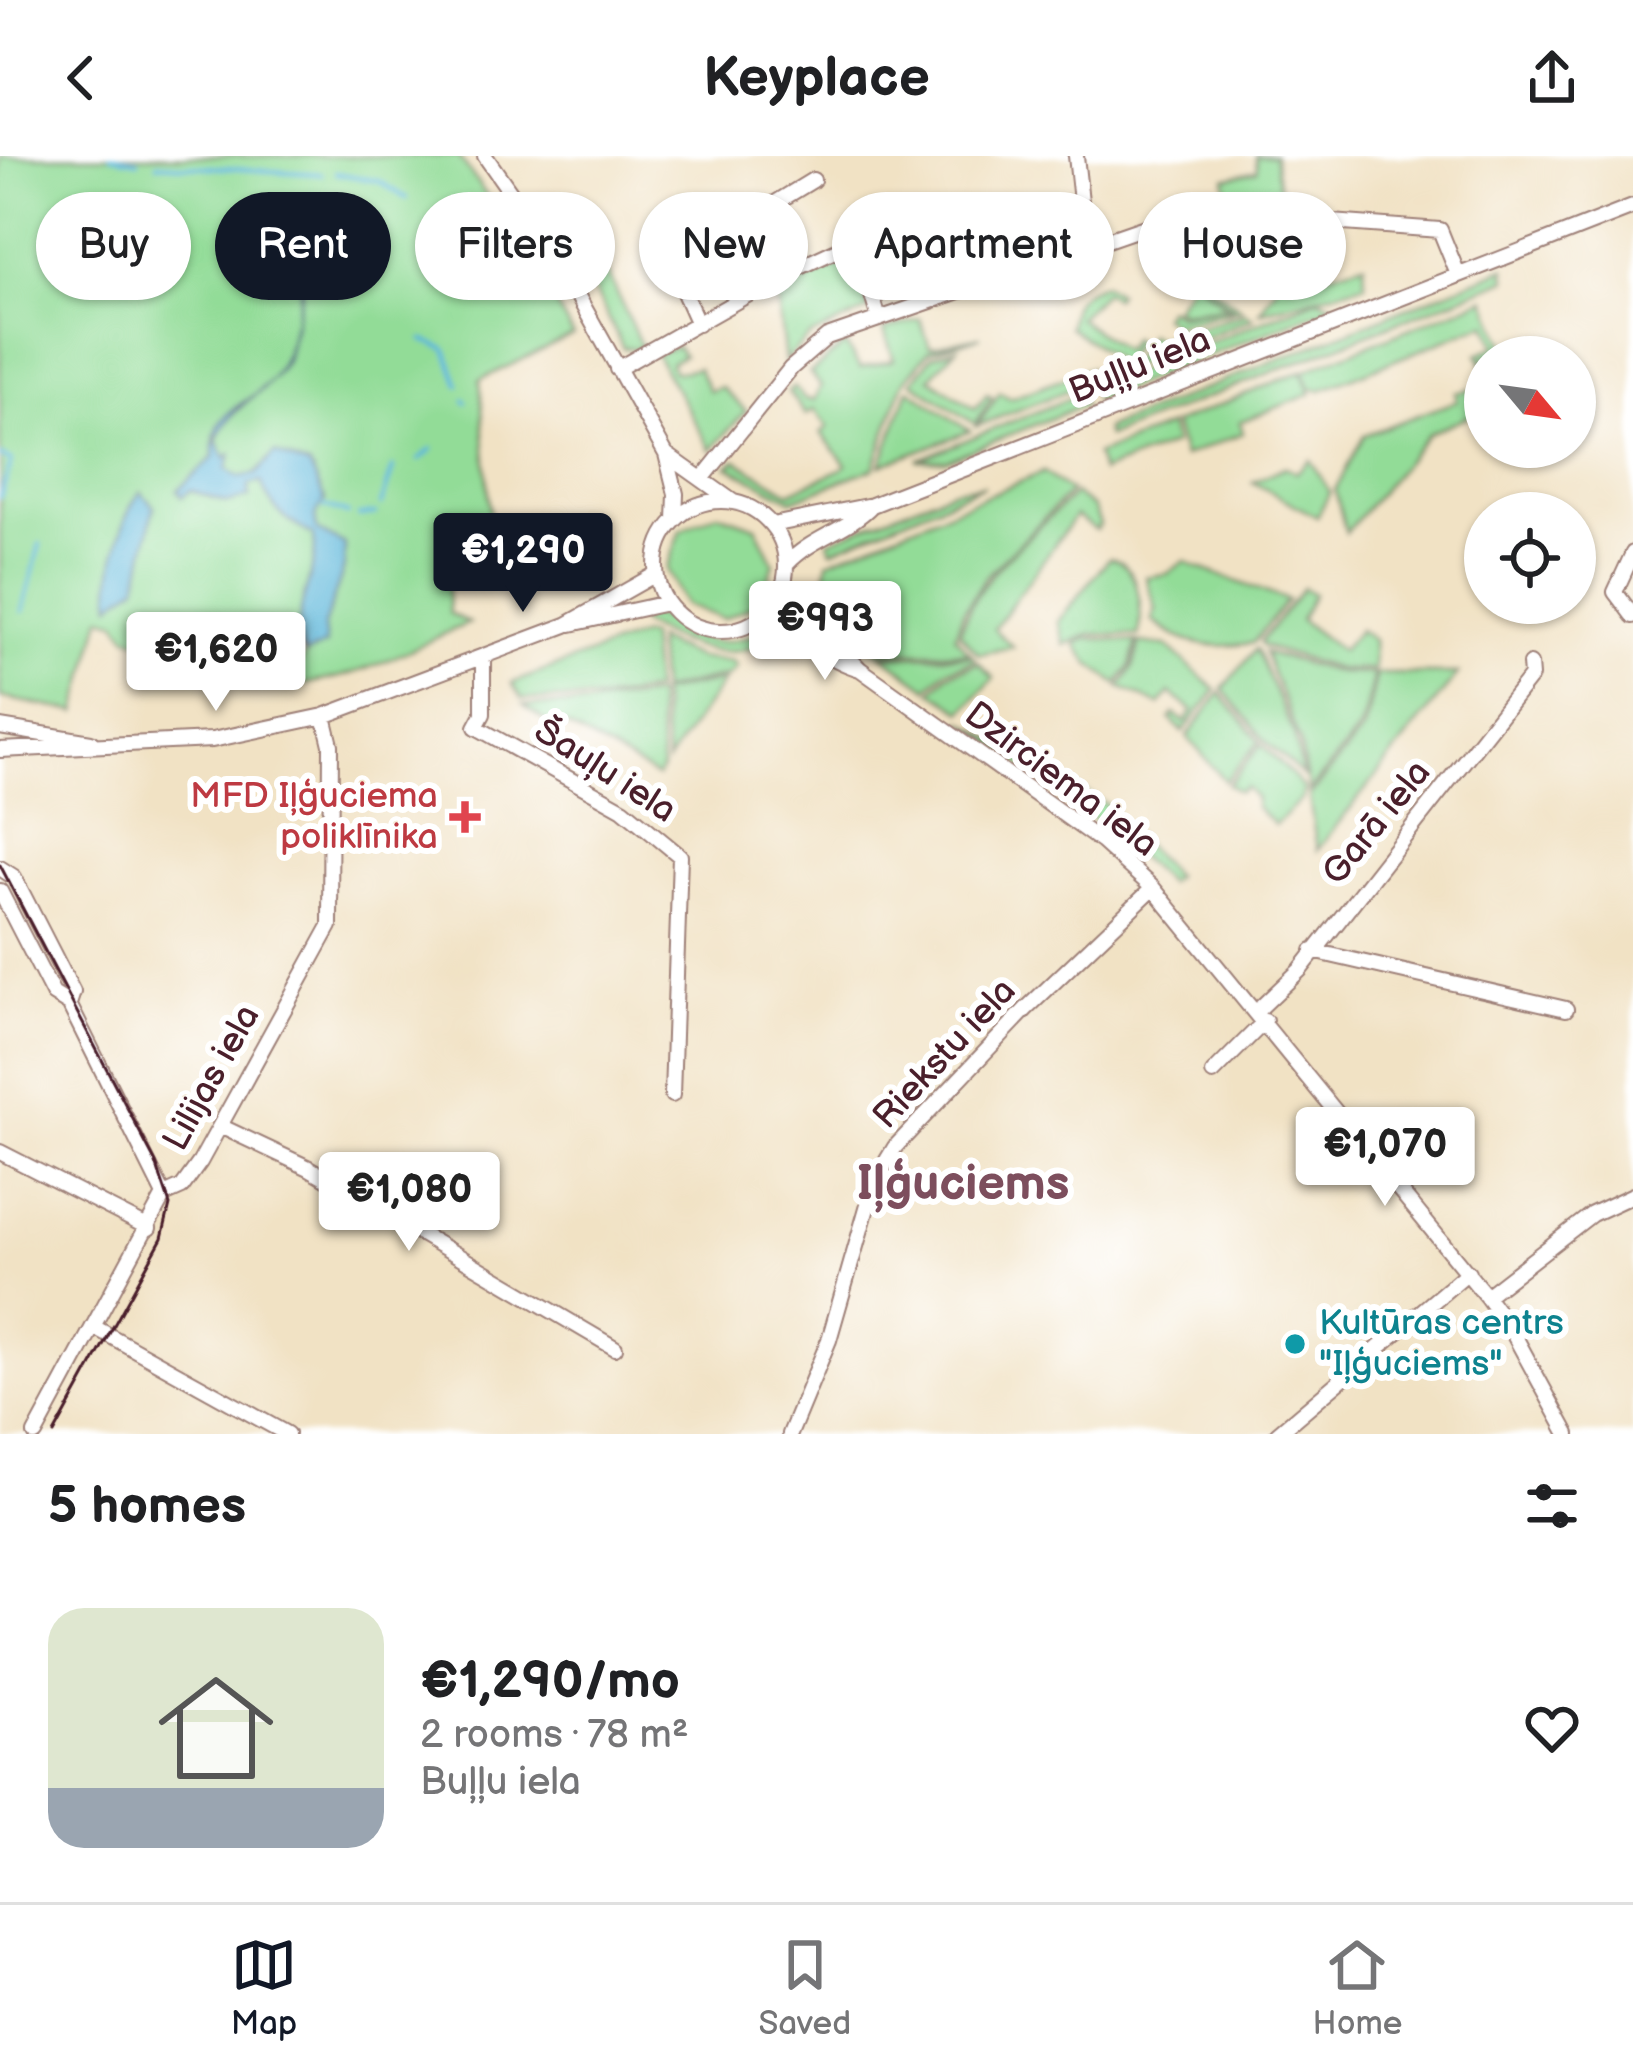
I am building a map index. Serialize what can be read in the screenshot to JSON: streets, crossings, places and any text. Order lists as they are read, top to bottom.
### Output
{
  "streets": {
    "street": [
      "Buļļu iela",
      "Šauļu iela",
      "Dzirciema iela",
      "Garā iela",
      "Riekstu iela",
      "Lilijas iela"
    ]
  },
  "crossings": [
    ["Buļļu iela", "Dzirciema iela"],
    ["Dzirciema iela", "Garā iela"],
    ["Dzirciema iela", "Riekstu iela"]
  ],
  "districts": ["Iļģuciems"],
  "places": {
    "health": ["MFD Iļģuciema poliklīnika"],
    "other": ["Kultūras centrs \"Iļģuciems\""]
  },
  "north": "bottom right",
  "page": {
    "header": "Keyplace",
    "chip": [
      "Buy",
      "Rent",
      "Filters",
      "New",
      "Apartment",
      "House"
    ],
    "price": [
      "€1,290",
      "€993",
      "€1,620",
      "€1,070",
      "€1,080"
    ],
    "heading": "5 homes",
    "list": [
      {
        "name": "€1,290/mo",
        "note": "2 rooms · 78 m² · Buļļu iela"
      }
    ],
    "tabs": ["Map", "Saved", "Home"]
  }
}
